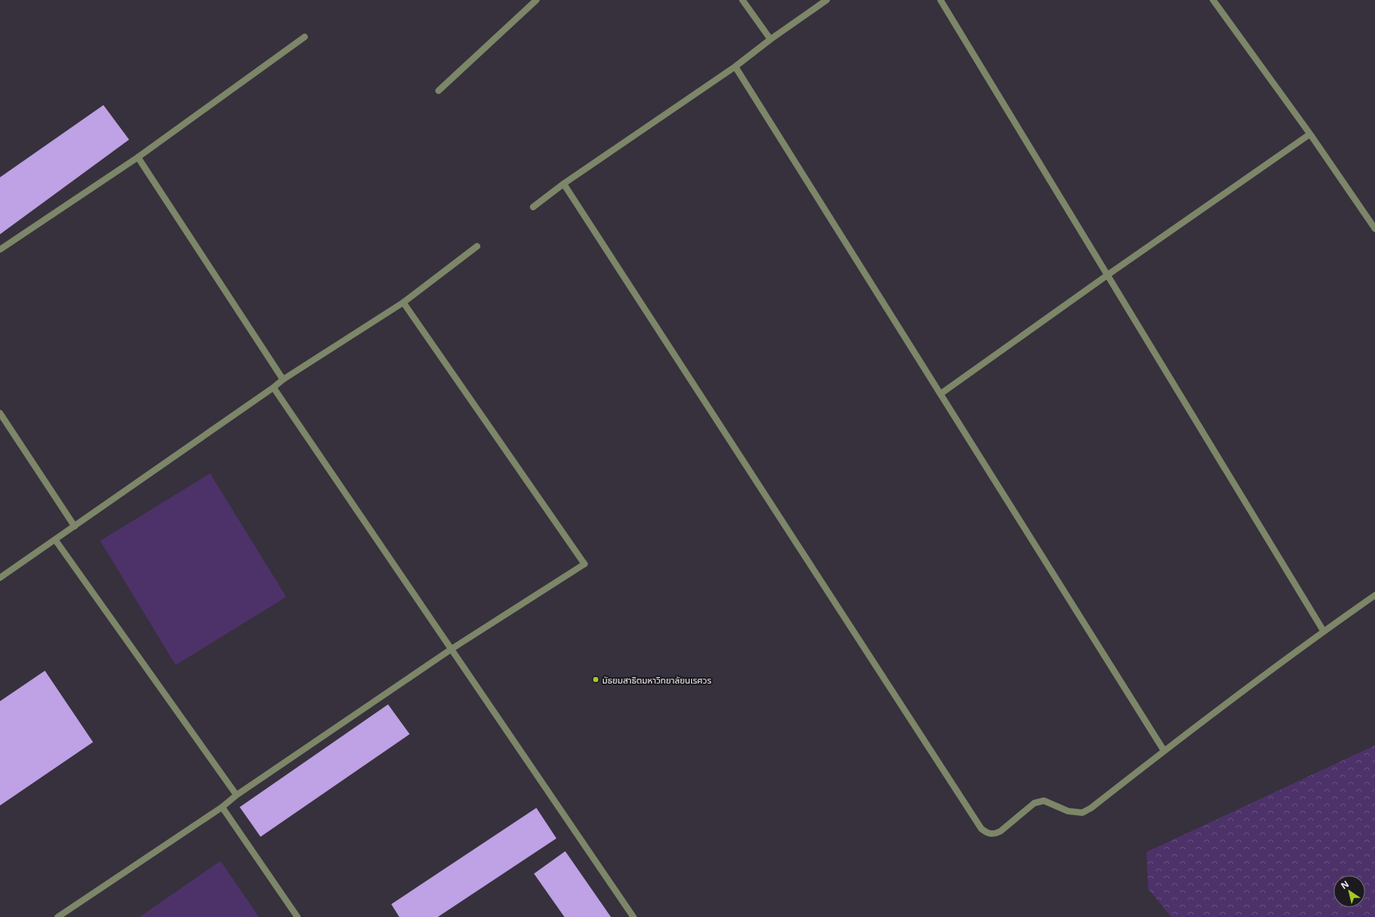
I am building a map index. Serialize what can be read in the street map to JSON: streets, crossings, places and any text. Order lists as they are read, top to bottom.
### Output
{
  "places": ["มัธยมสาธิตมหาวิทยาลัยนเรศวร"],
  "north": "top left"
}
